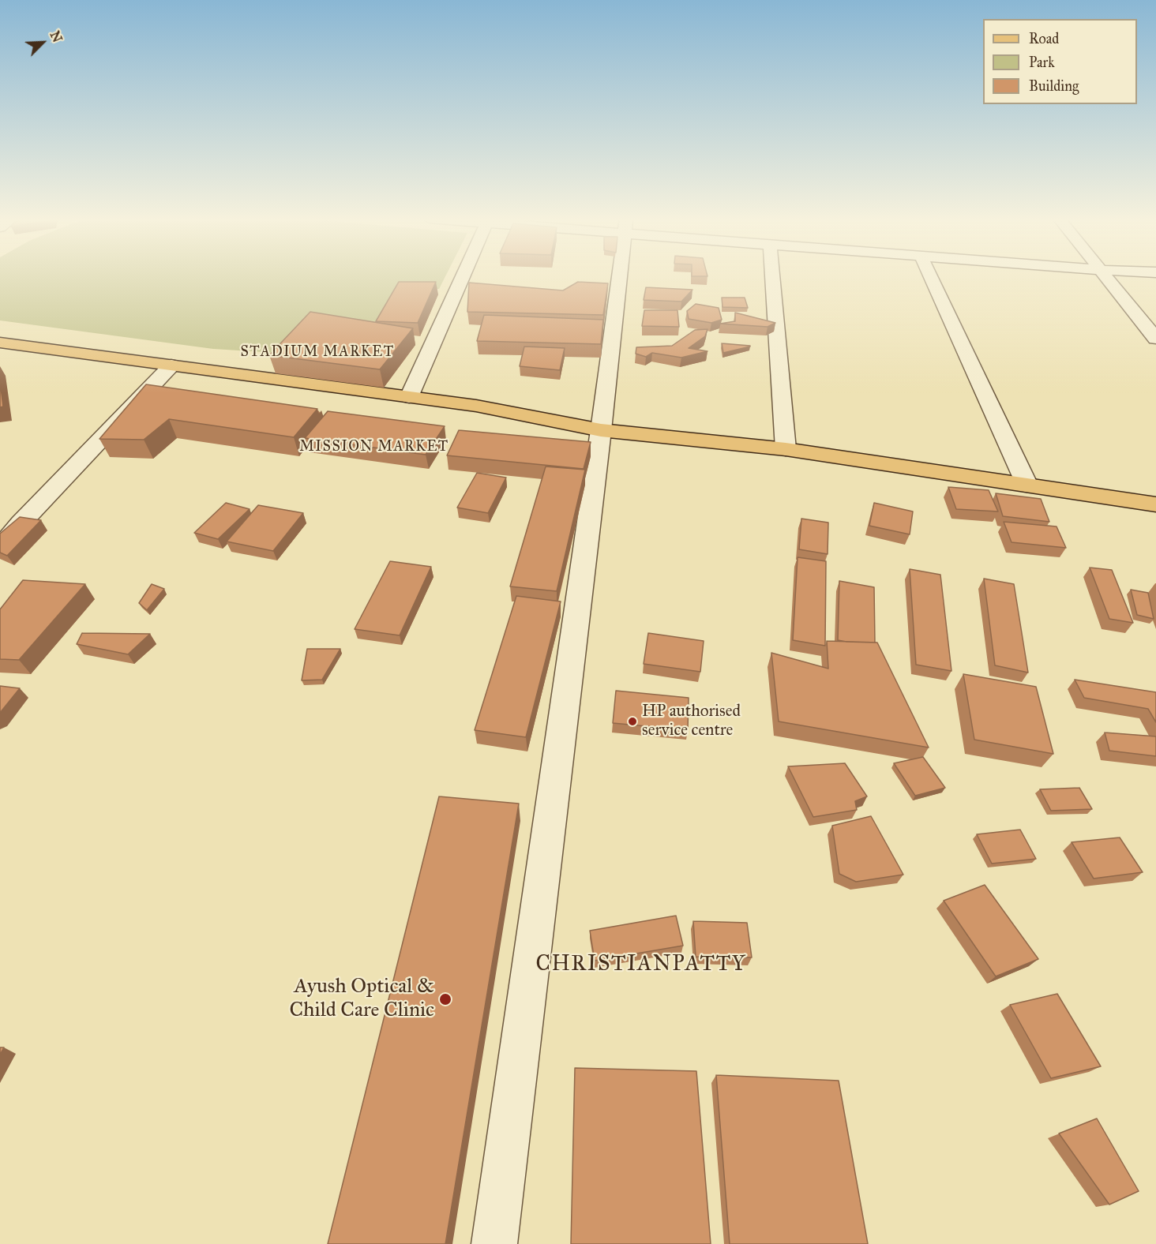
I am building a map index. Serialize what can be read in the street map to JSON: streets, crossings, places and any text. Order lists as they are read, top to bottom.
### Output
{
  "districts": ["STADIUM MARKET", "MISSION MARKET", "CHRISTIANPATTY"],
  "places": ["HP authorised service centre", "Ayush Optical & Child Care Clinic"],
  "legend": ["Road", "Park", "Building"],
  "north": "top right"
}
